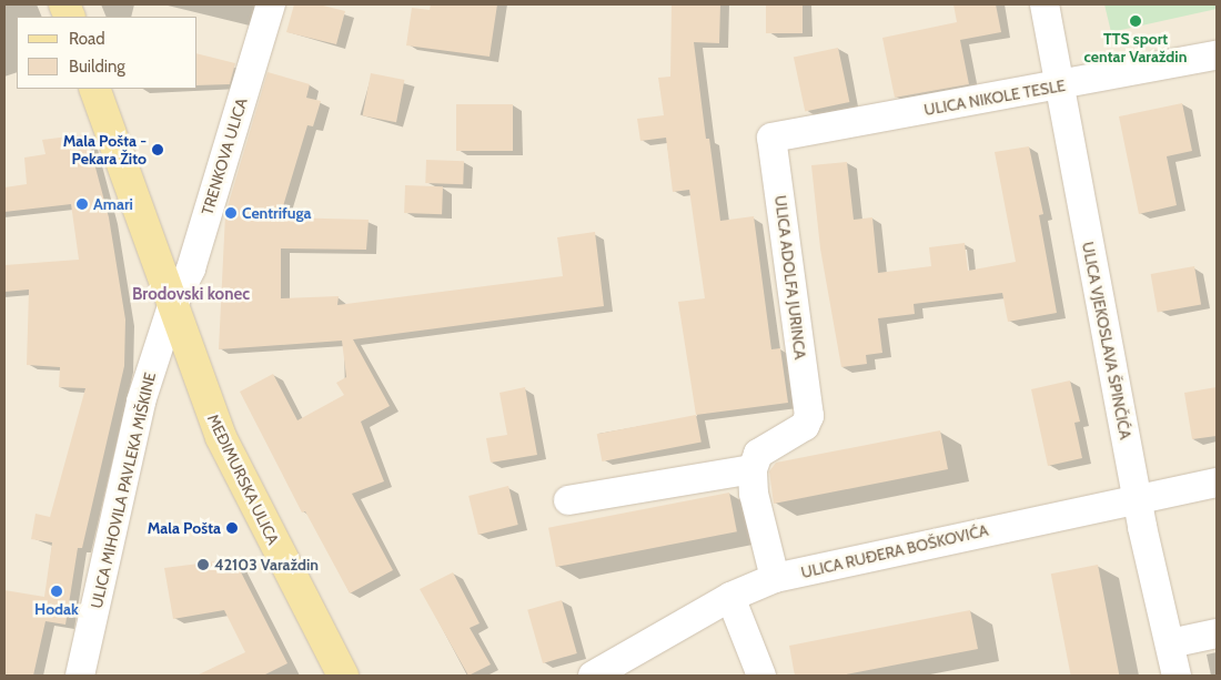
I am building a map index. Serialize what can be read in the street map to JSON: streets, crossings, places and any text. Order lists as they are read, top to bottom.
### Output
{
  "streets": {
    "main road": ["MEĐIMURSKA ULICA"],
    "street": [
      "ULICA NIKOLE TESLE",
      "TRENKOVA ULICA",
      "ULICA ADOLFA JURINCA",
      "ULICA VJEKOSLAVA ŠPINČIĆA",
      "ULICA MIHOVILA PAVLEKA MIŠKINE",
      "ULICA RUĐERA BOŠKOVIĆA"
    ]
  },
  "crossings": [
    ["ULICA NIKOLE TESLE", "ULICA ADOLFA JURINCA"],
    ["ULICA NIKOLE TESLE", "ULICA VJEKOSLAVA ŠPINČIĆA"],
    ["TRENKOVA ULICA", "MEĐIMURSKA ULICA"],
    ["TRENKOVA ULICA", "ULICA MIHOVILA PAVLEKA MIŠKINE"],
    ["ULICA VJEKOSLAVA ŠPINČIĆA", "ULICA RUĐERA BOŠKOVIĆA"],
    ["MEĐIMURSKA ULICA", "ULICA MIHOVILA PAVLEKA MIŠKINE"]
  ],
  "districts": ["Brodovski konec"],
  "places": [
    "TTS sport centar Varaždin",
    "Mala Pošta - Pekara Žito",
    "Amari",
    "Centrifuga",
    "Mala Pošta",
    "42103 Varaždin",
    "Hodak"
  ],
  "legend": ["Road", "Building"]
}
